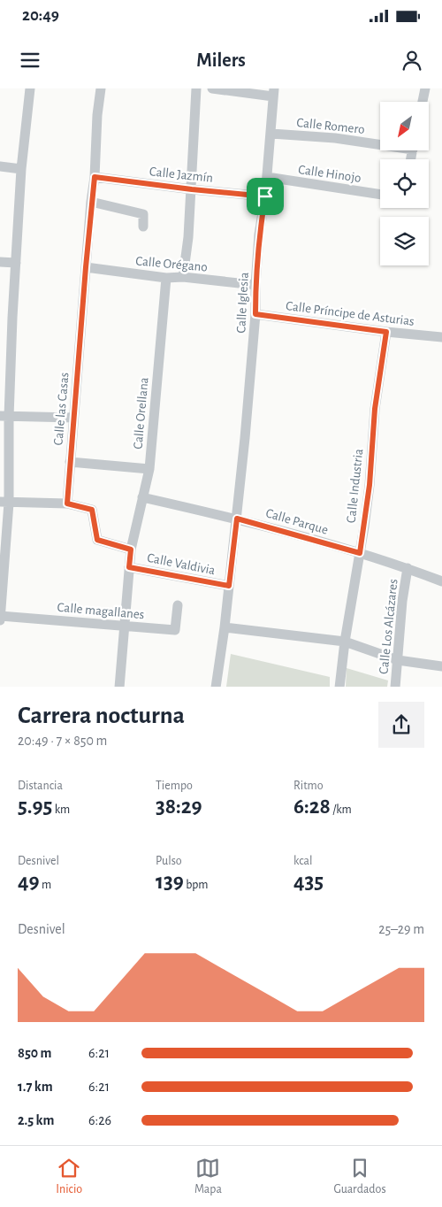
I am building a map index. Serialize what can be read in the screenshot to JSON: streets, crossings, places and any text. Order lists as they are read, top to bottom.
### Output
{
  "streets": {
    "street": [
      "Calle Romero",
      "Calle Hinojo",
      "Calle Jazmín",
      "Calle Orégano",
      "Calle Iglesia",
      "Calle Príncipe de Asturias",
      "Calle las Casas",
      "Calle Orellana",
      "Calle Industria",
      "Calle Parque",
      "Calle Valdivia",
      "Calle magallanes",
      "Calle Los Alcázares"
    ]
  },
  "crossings": [
    ["Calle Romero", "Calle Iglesia"],
    ["Calle Hinojo", "Calle Iglesia"],
    ["Calle Jazmín", "Calle Iglesia"],
    ["Calle Jazmín", "Calle las Casas"],
    ["Calle Orégano", "Calle Iglesia"],
    ["Calle Orégano", "Calle las Casas"],
    ["Calle Orégano", "Calle Orellana"],
    ["Calle Iglesia", "Calle Príncipe de Asturias"],
    ["Calle Iglesia", "Calle Parque"],
    ["Calle Iglesia", "Calle Valdivia"],
    ["Calle Príncipe de Asturias", "Calle Industria"],
    ["Calle Orellana", "Calle Parque"],
    ["Calle Industria", "Calle Parque"],
    ["Calle Parque", "Calle Los Alcázares"]
  ],
  "north": "bottom left",
  "page": {
    "status": "20:49",
    "header": "Milers",
    "heading": ["Carrera nocturna", "20:49 · 7 × 850 m"],
    "stats": [
      ["Distancia", "5.95 km"],
      ["Tiempo", "38:29"],
      ["Ritmo", "6:28 /km"],
      ["Desnivel", "49 m"],
      ["Pulso", "139 bpm"],
      ["kcal", "435"]
    ],
    "chart": ["Desnivel", "25–29 m"],
    "list": [
      {
        "name": "850 m",
        "note": "6:21"
      },
      {
        "name": "1.7 km",
        "note": "6:21"
      },
      {
        "name": "2.5 km",
        "note": "6:26"
      }
    ],
    "tabs": ["Inicio", "Mapa", "Guardados"]
  }
}
